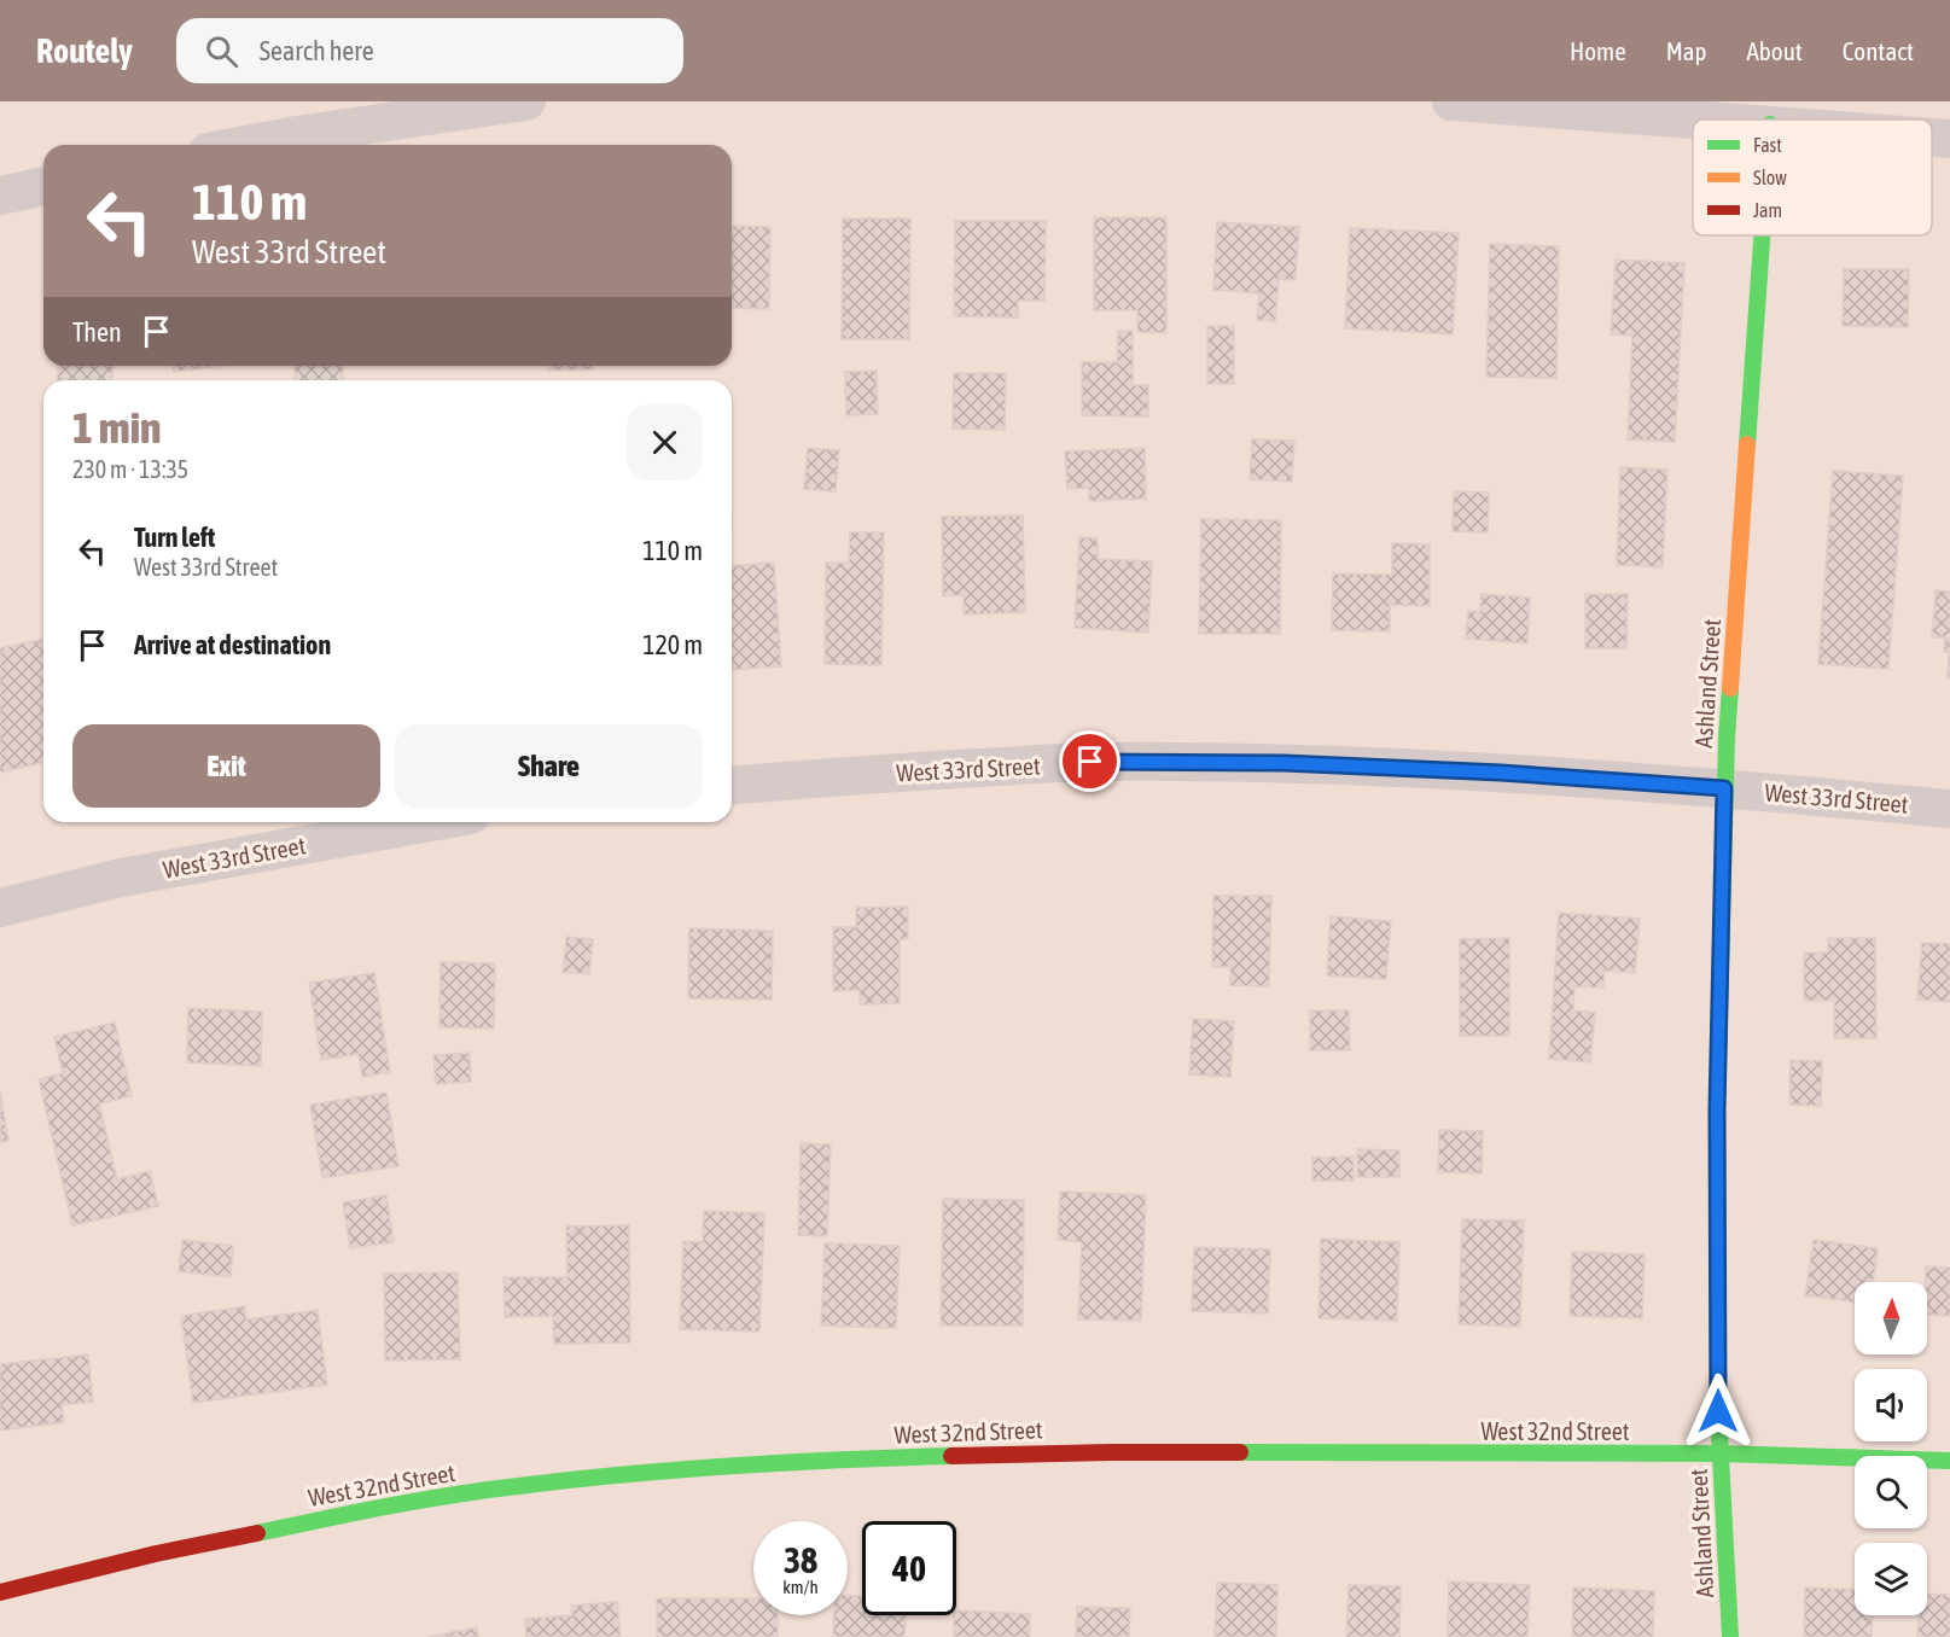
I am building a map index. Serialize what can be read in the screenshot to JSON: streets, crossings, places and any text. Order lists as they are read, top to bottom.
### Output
{
  "streets": {
    "street": ["Ashland Street", "West 33rd Street", "West 32nd Street"]
  },
  "crossings": [
    ["Ashland Street", "West 33rd Street"],
    ["Ashland Street", "West 32nd Street"]
  ],
  "legend": ["Fast", "Slow", "Jam"],
  "north": "top",
  "page": {
    "header": "Routely",
    "search": "Search here",
    "nav": [
      "Home",
      "Map",
      "About",
      "Contact"
    ],
    "turn": ["110 m", "West 33rd Street"],
    "then": "Then",
    "heading": ["1 min", "230 m · 13:35"],
    "list": [
      {
        "name": "Turn left",
        "note": "West 33rd Street",
        "value": "110 m"
      },
      {
        "name": "Arrive at destination",
        "value": "120 m"
      }
    ],
    "buttons": ["Exit", "Share"],
    "speed": "38 km/h",
    "limit": "40"
  }
}
